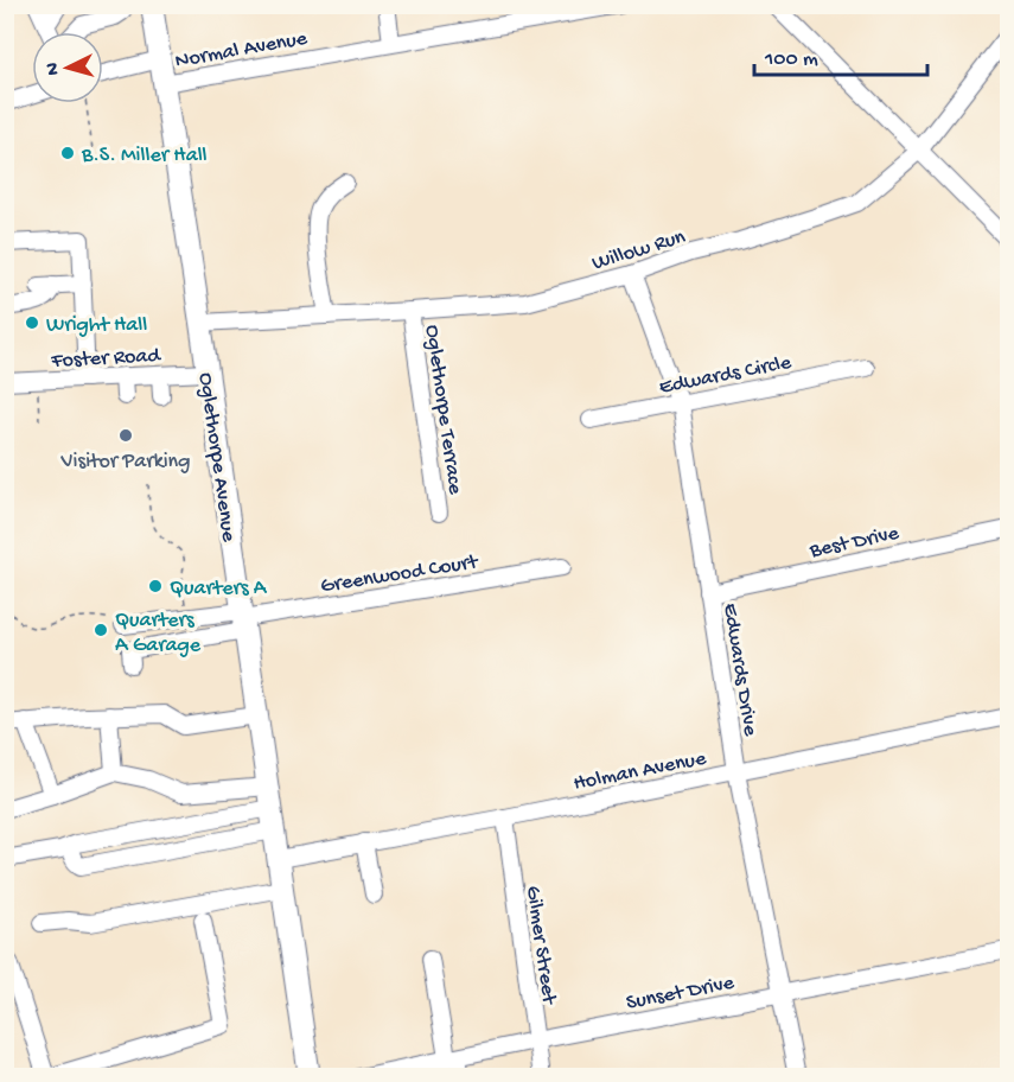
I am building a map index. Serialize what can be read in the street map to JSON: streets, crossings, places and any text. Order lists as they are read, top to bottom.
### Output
{
  "streets": {
    "main road": ["Oglethorpe Avenue"],
    "street": [
      "Normal Avenue",
      "Willow Run",
      "Foster Road",
      "Edwards Circle",
      "Oglethorpe Terrace",
      "Best Drive",
      "Greenwood Court",
      "Edwards Drive",
      "Holman Avenue",
      "Gilmer Street",
      "Sunset Drive"
    ]
  },
  "crossings": [
    ["Normal Avenue", "Oglethorpe Avenue"],
    ["Willow Run", "Oglethorpe Terrace"],
    ["Willow Run", "Oglethorpe Avenue"],
    ["Willow Run", "Edwards Drive"],
    ["Foster Road", "Oglethorpe Avenue"],
    ["Edwards Circle", "Edwards Drive"],
    ["Oglethorpe Avenue", "Greenwood Court"],
    ["Oglethorpe Avenue", "Holman Avenue"],
    ["Best Drive", "Edwards Drive"],
    ["Edwards Drive", "Holman Avenue"],
    ["Edwards Drive", "Sunset Drive"],
    ["Holman Avenue", "Gilmer Street"],
    ["Gilmer Street", "Sunset Drive"]
  ],
  "places": [
    "B.S. Miller Hall",
    "Wright Hall",
    "Visitor Parking",
    "Quarters A",
    "Quarters A Garage"
  ],
  "scale_bar": "100 m",
  "north": "left"
}
